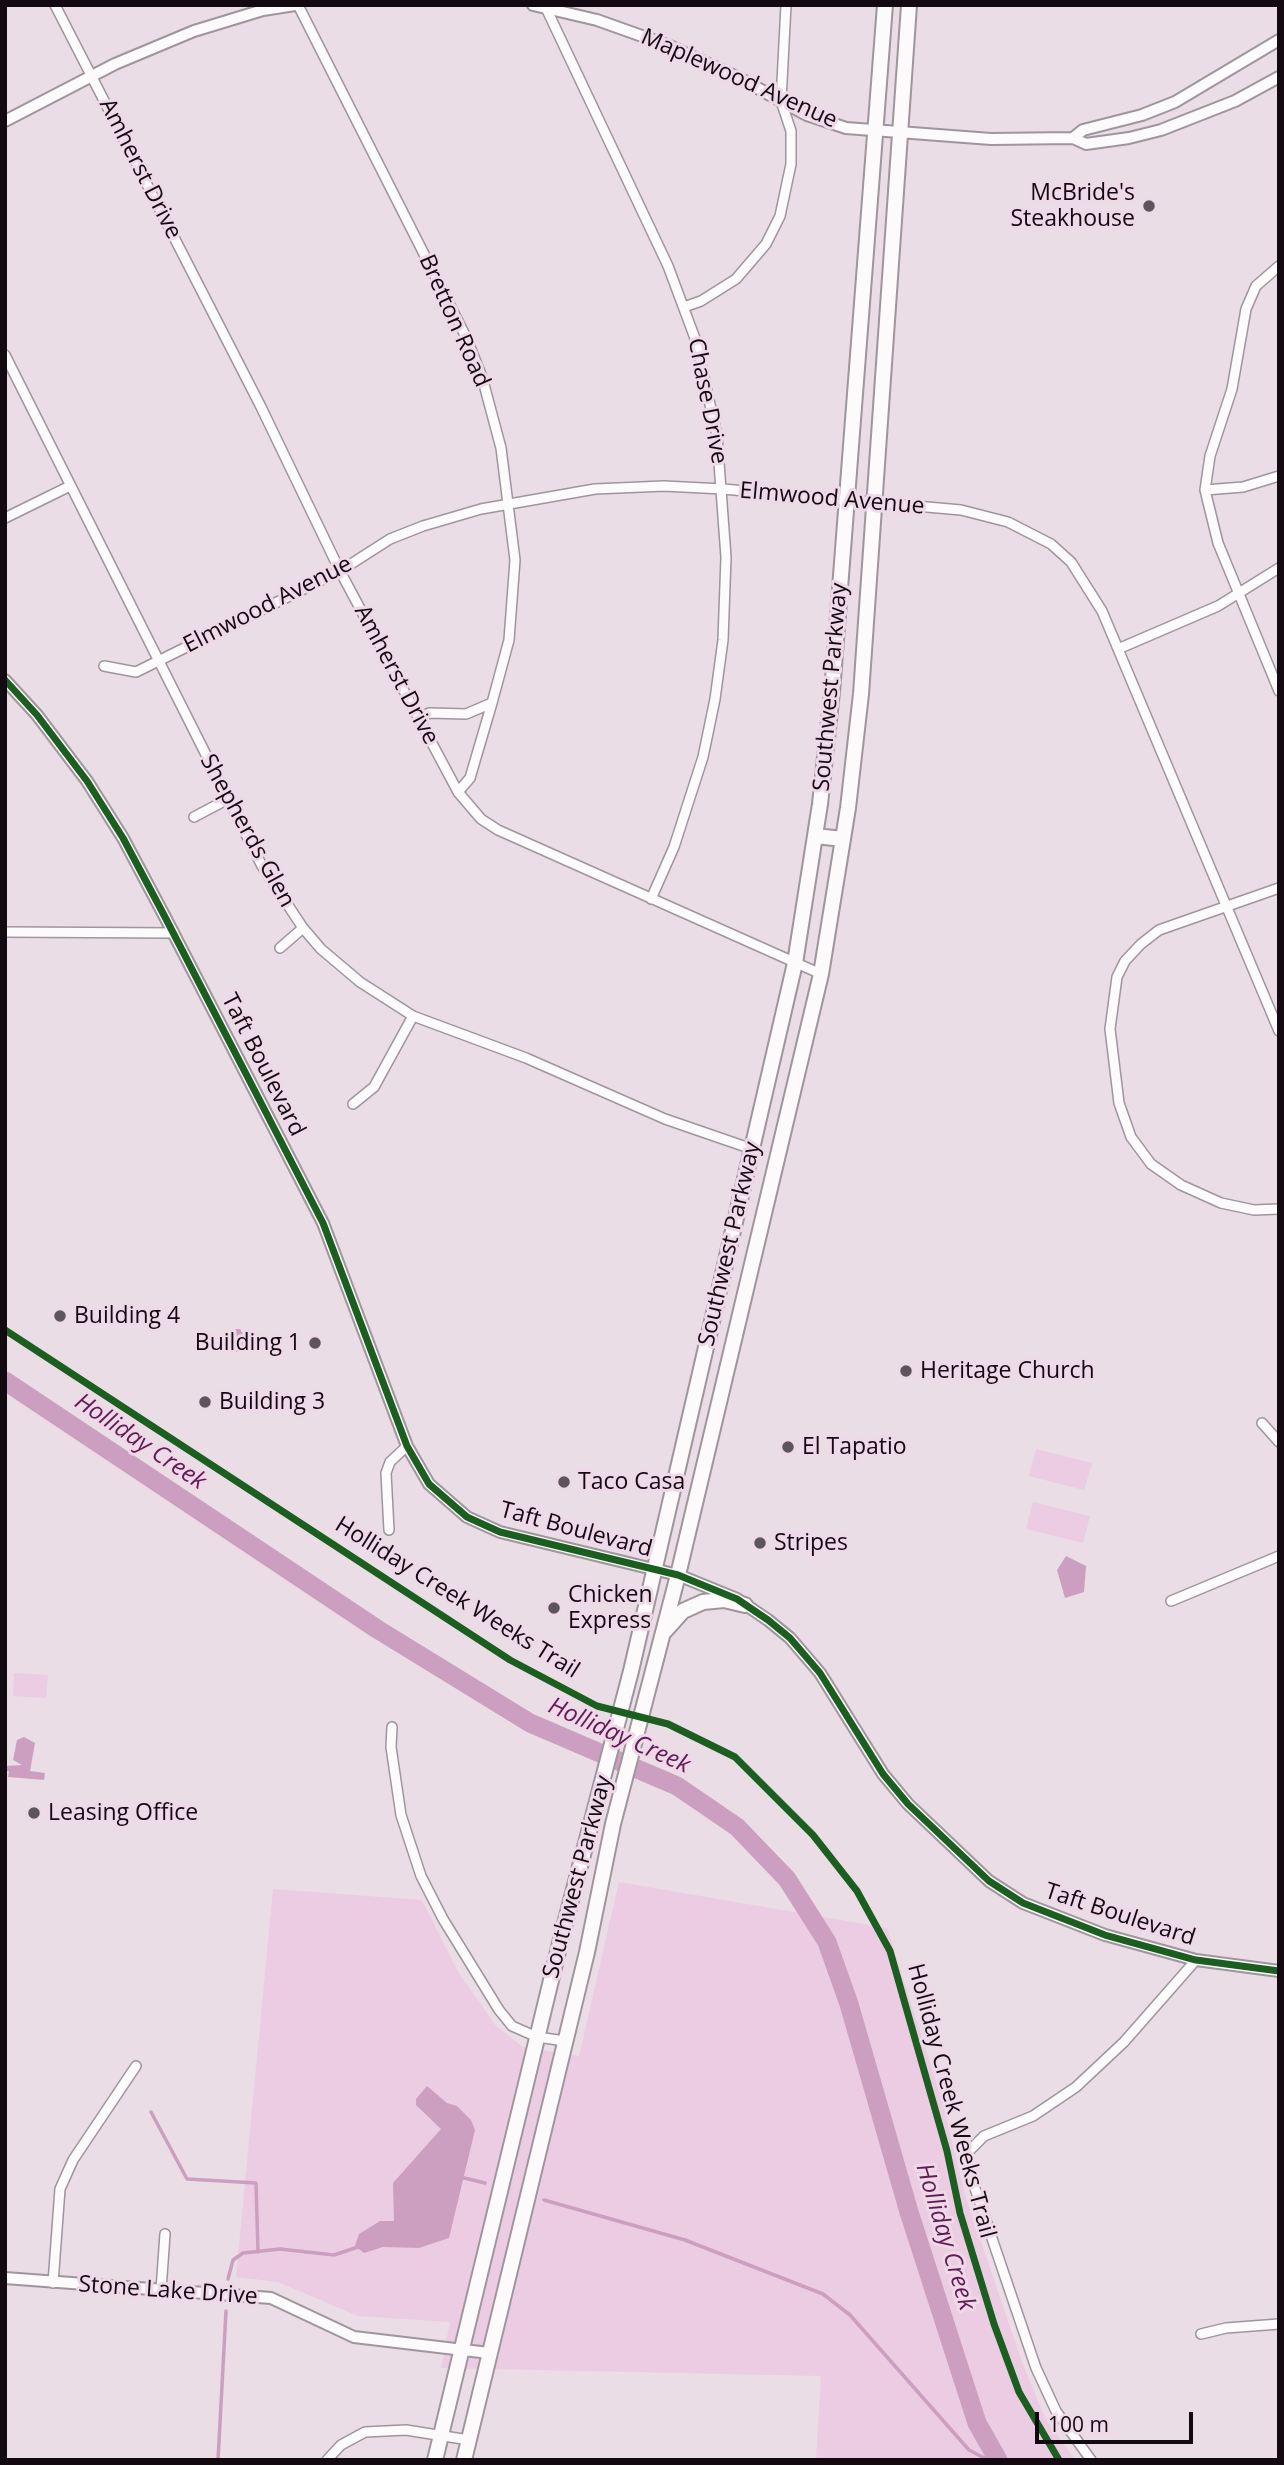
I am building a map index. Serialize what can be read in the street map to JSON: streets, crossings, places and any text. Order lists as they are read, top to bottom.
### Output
{
  "streets": {
    "main road": ["Southwest Parkway"],
    "street": [
      "Maplewood Avenue",
      "Amherst Drive",
      "Bretton Road",
      "Chase Drive",
      "Elmwood Avenue",
      "Shepherds Glen",
      "Taft Boulevard",
      "Stone Lake Drive"
    ],
    "cycle path": ["Holliday Creek Weeks Trail"]
  },
  "crossings": [
    ["Maplewood Avenue", "Chase Drive"],
    ["Maplewood Avenue", "Southwest Parkway"],
    ["Amherst Drive", "Bretton Road"],
    ["Amherst Drive", "Chase Drive"],
    ["Amherst Drive", "Elmwood Avenue"],
    ["Amherst Drive", "Southwest Parkway"],
    ["Bretton Road", "Elmwood Avenue"],
    ["Chase Drive", "Elmwood Avenue"],
    ["Elmwood Avenue", "Southwest Parkway"],
    ["Elmwood Avenue", "Shepherds Glen"],
    ["Southwest Parkway", "Shepherds Glen"],
    ["Southwest Parkway", "Taft Boulevard"],
    ["Southwest Parkway", "Stone Lake Drive"]
  ],
  "water": ["Holliday Creek"],
  "places": [
    "McBride's Steakhouse",
    "Building 4",
    "Building 1",
    "Heritage Church",
    "Building 3",
    "El Tapatio",
    "Taco Casa",
    "Stripes",
    "Chicken Express",
    "Leasing Office"
  ],
  "scale_bar": "100 m"
}
